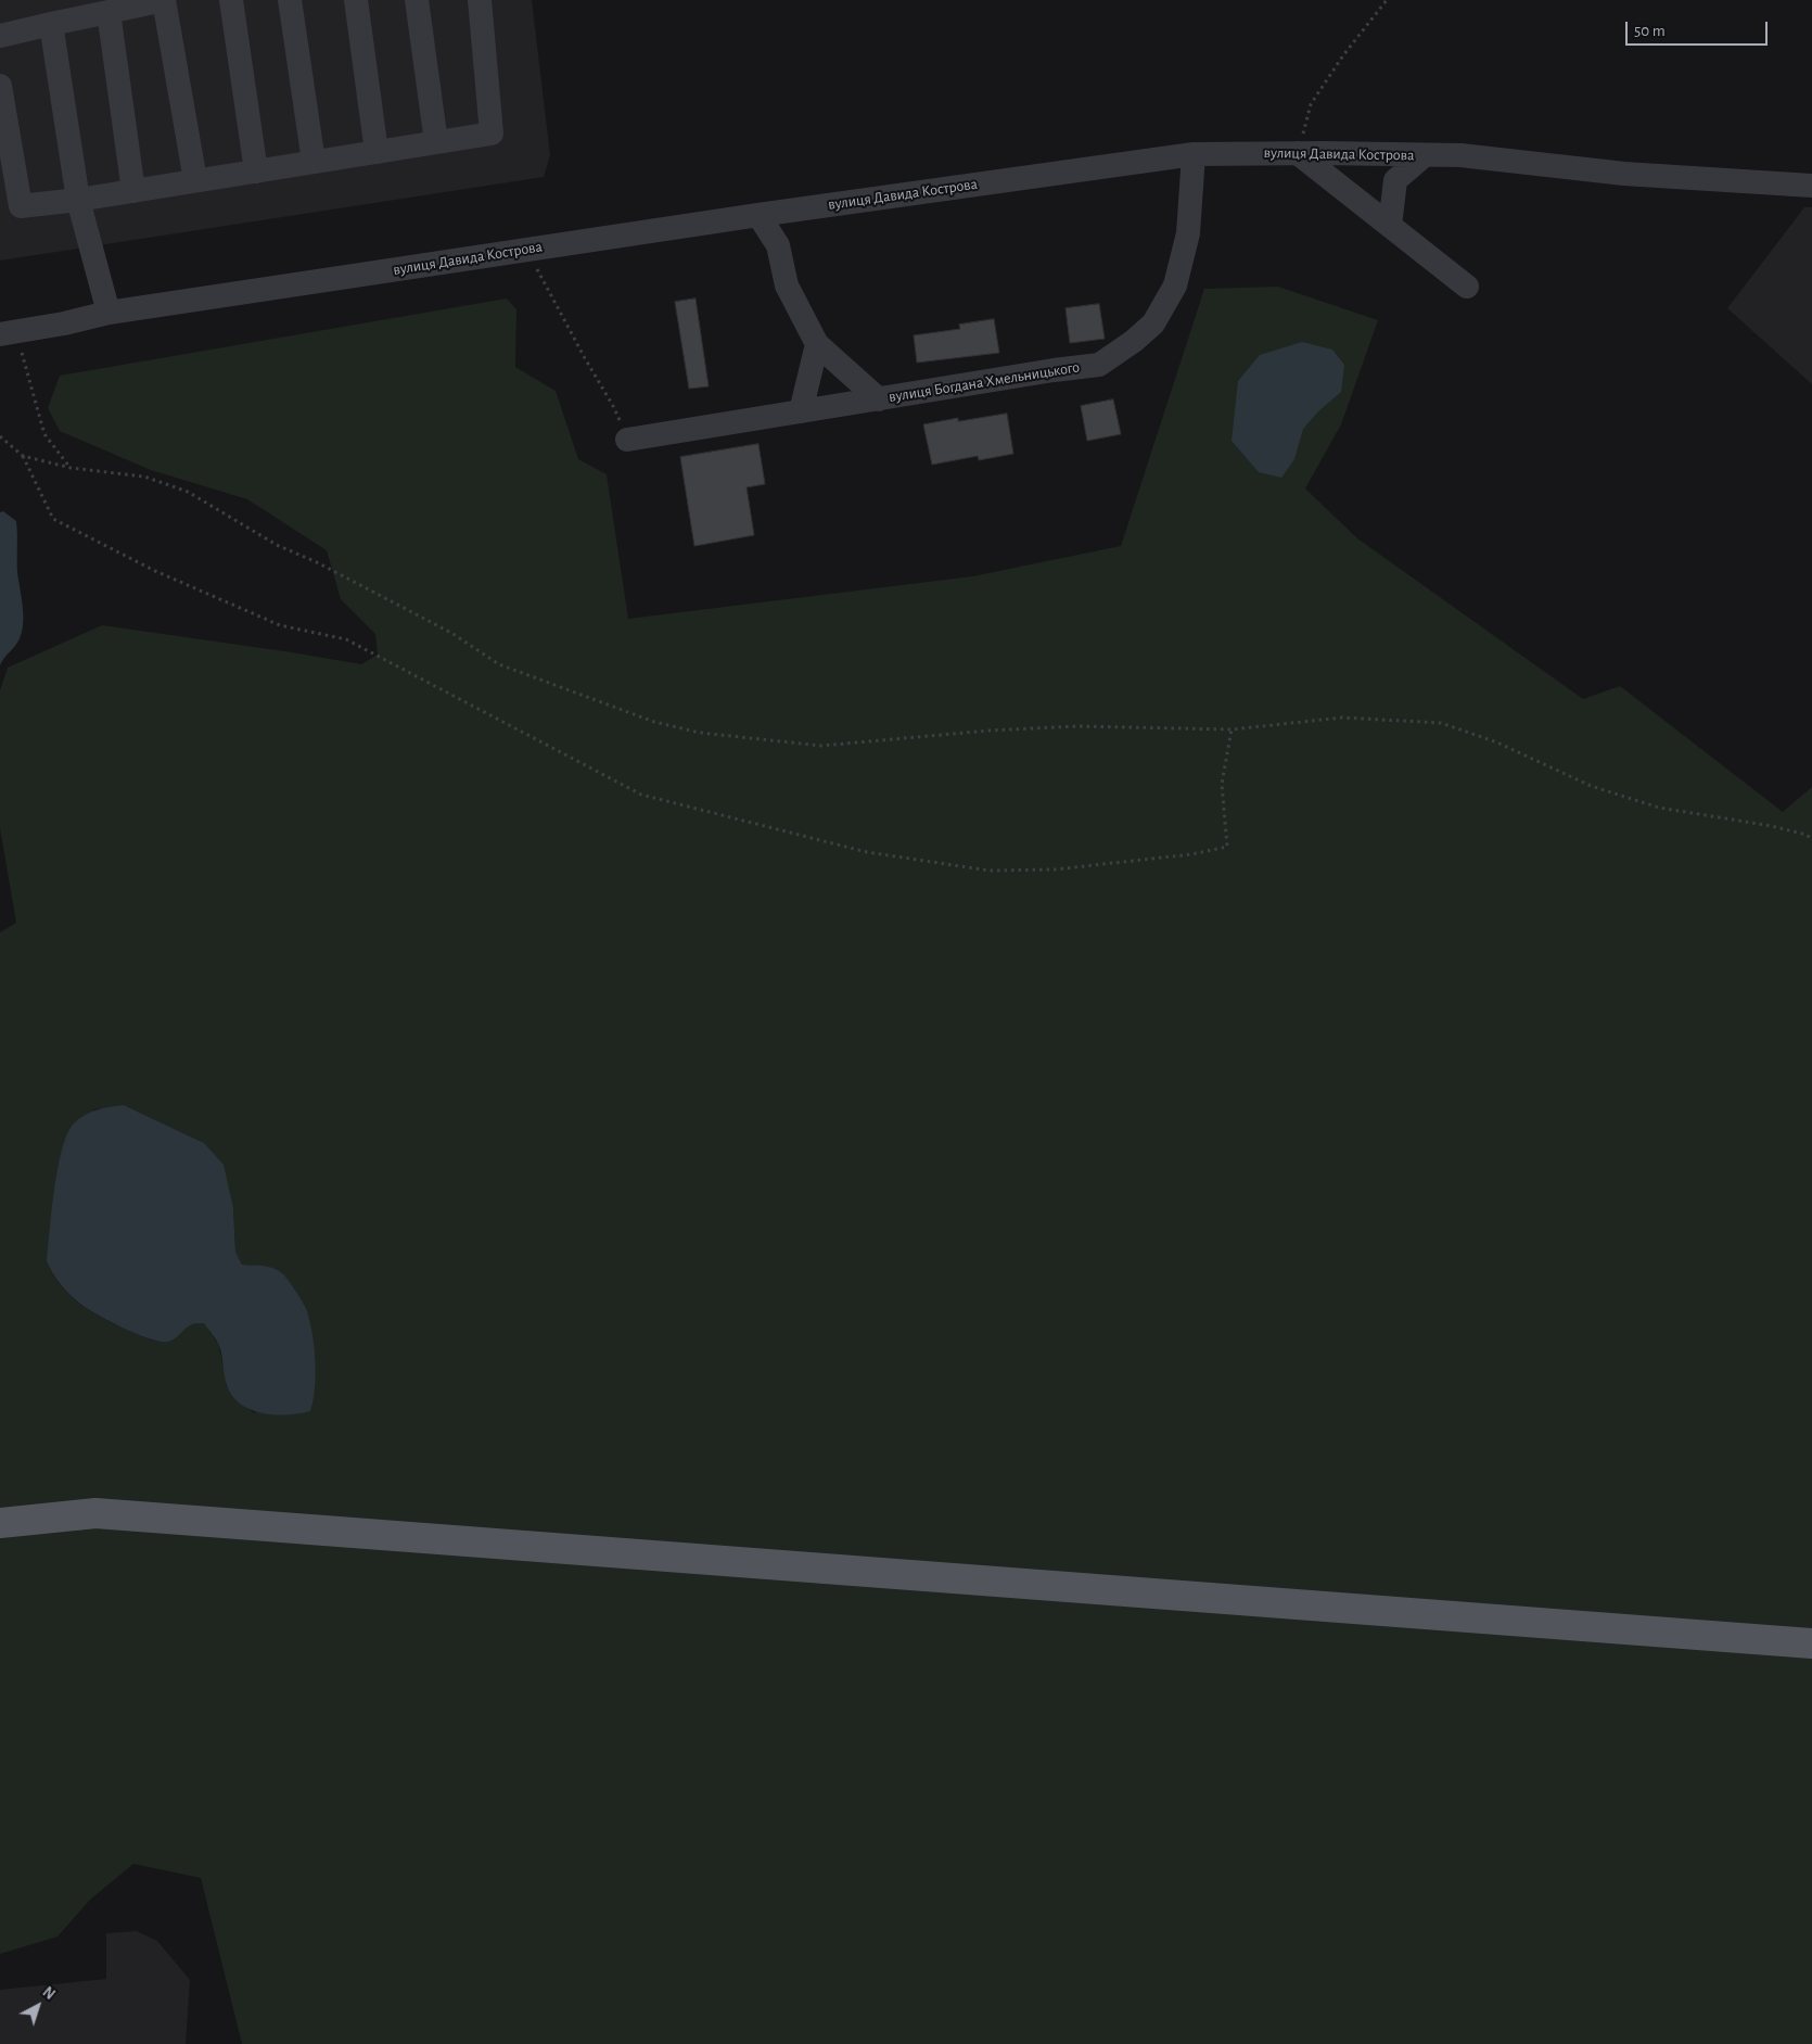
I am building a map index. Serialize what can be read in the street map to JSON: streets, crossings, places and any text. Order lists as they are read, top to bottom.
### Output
{
  "streets": {
    "street": ["вулиця Давида Кострова", "вулиця Богдана Хмельницького"]
  },
  "crossings": [
    ["вулиця Давида Кострова", "вулиця Богдана Хмельницького"]
  ],
  "scale_bar": "50 m",
  "north": "top right"
}
